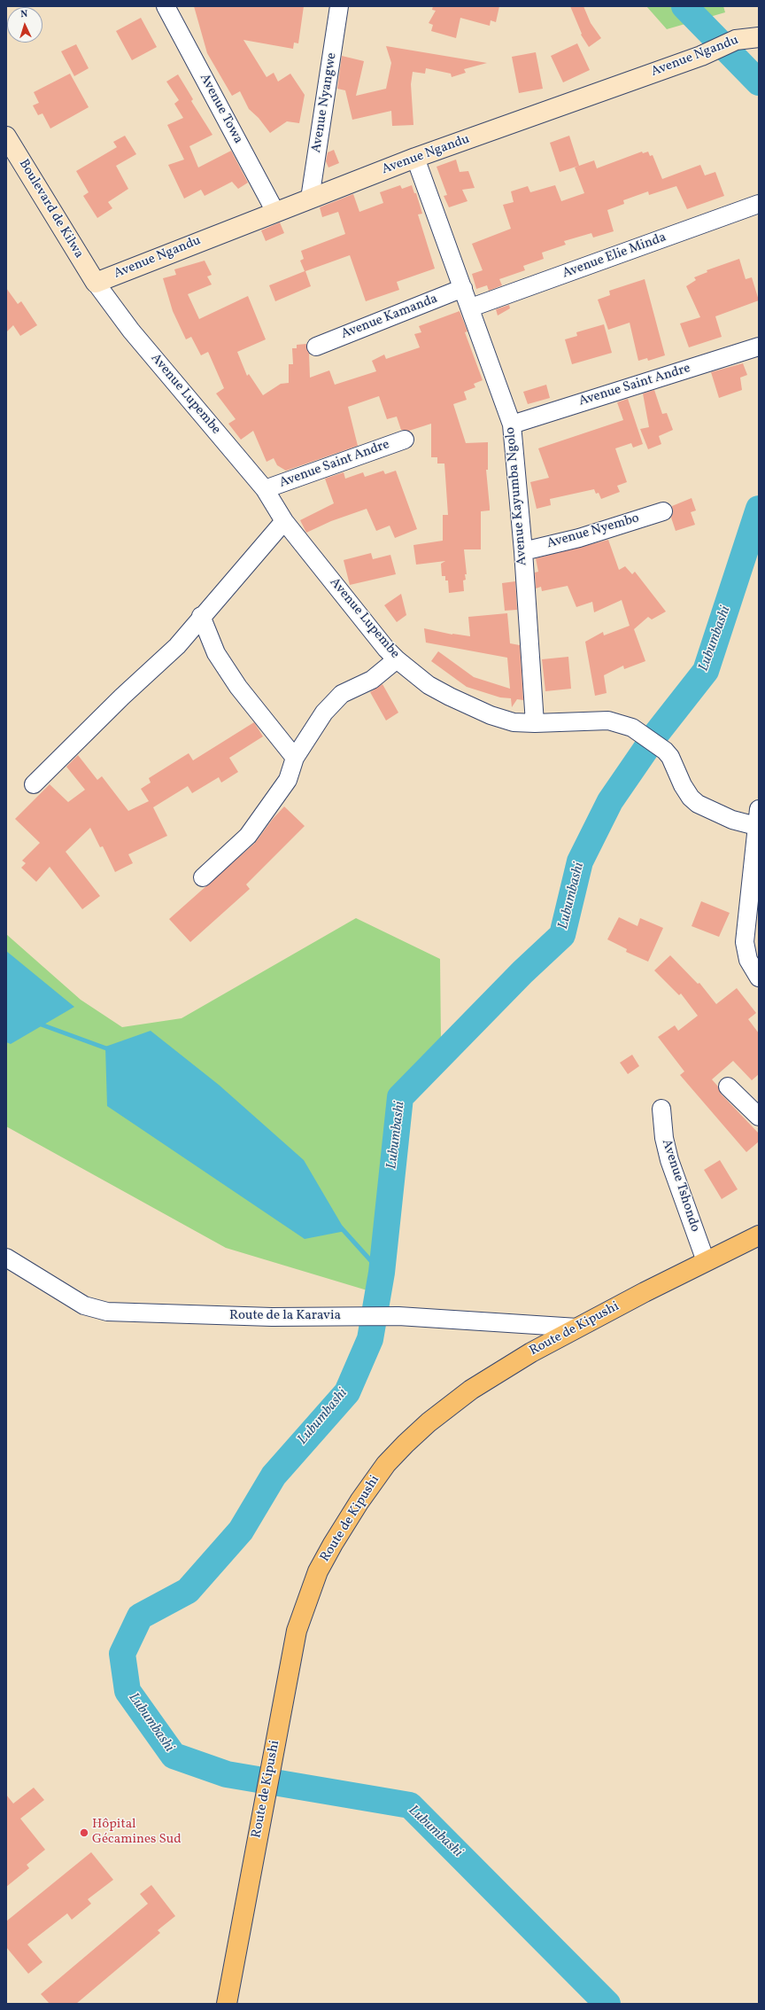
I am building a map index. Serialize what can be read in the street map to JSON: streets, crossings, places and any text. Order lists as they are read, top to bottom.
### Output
{
  "streets": {
    "highway": ["Route de Kipushi"],
    "street": [
      "Avenue Ngandu",
      "Avenue Nyangwe",
      "Avenue Towa",
      "Boulevard de Kilwa",
      "Avenue Elie Minda",
      "Avenue Kamanda",
      "Avenue Saint Andre",
      "Avenue Lupembe",
      "Avenue Kayumba Ngolo",
      "Avenue Nyembo",
      "Avenue Tshondo",
      "Route de la Karavia"
    ]
  },
  "crossings": [
    ["Avenue Ngandu", "Avenue Nyangwe"],
    ["Avenue Ngandu", "Avenue Towa"],
    ["Avenue Ngandu", "Boulevard de Kilwa"],
    ["Avenue Ngandu", "Avenue Lupembe"],
    ["Avenue Ngandu", "Avenue Kayumba Ngolo"],
    ["Boulevard de Kilwa", "Avenue Lupembe"],
    ["Avenue Elie Minda", "Avenue Kayumba Ngolo"],
    ["Avenue Kamanda", "Avenue Kayumba Ngolo"],
    ["Avenue Saint Andre", "Avenue Lupembe"],
    ["Avenue Saint Andre", "Avenue Kayumba Ngolo"],
    ["Avenue Lupembe", "Avenue Kayumba Ngolo"],
    ["Avenue Kayumba Ngolo", "Avenue Nyembo"],
    ["Avenue Tshondo", "Route de Kipushi"],
    ["Route de la Karavia", "Route de Kipushi"]
  ],
  "water": ["Lubumbashi"],
  "places": ["Hôpital Gécamines Sud"],
  "north": "top"
}
